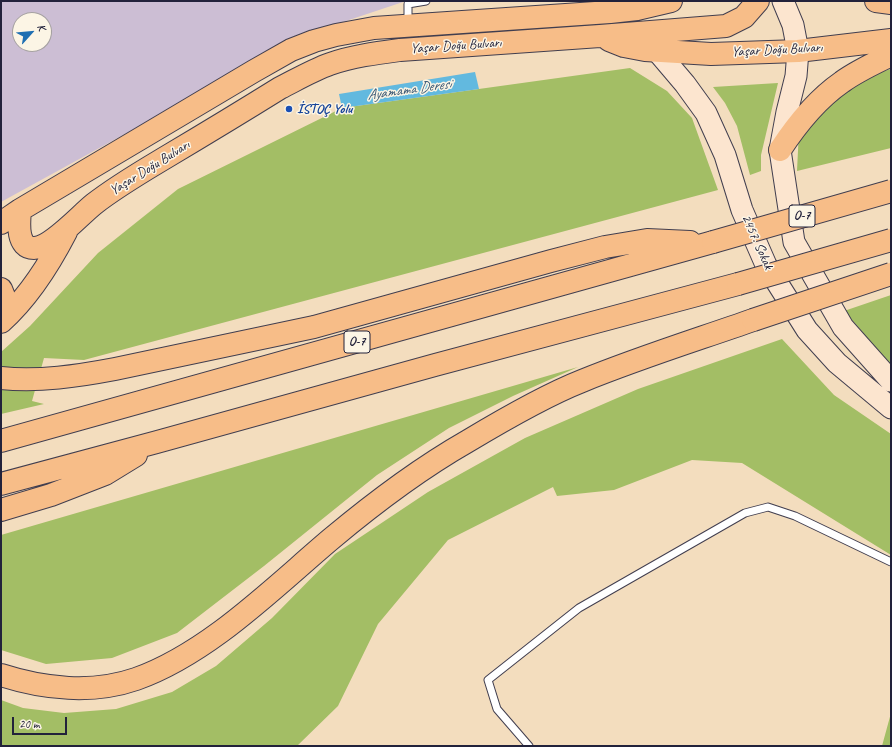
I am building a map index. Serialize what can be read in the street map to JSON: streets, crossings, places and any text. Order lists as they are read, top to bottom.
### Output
{
  "streets": {
    "main road": ["Yaşar Doğu Bulvarı", "O-7", "2457. Sokak"]
  },
  "crossings": [
    ["Yaşar Doğu Bulvarı", "2457. Sokak"]
  ],
  "water": ["Ayamama Deresi"],
  "places": ["İSTOÇ Yolu"],
  "scale_bar": "20 m",
  "north": "top right"
}
